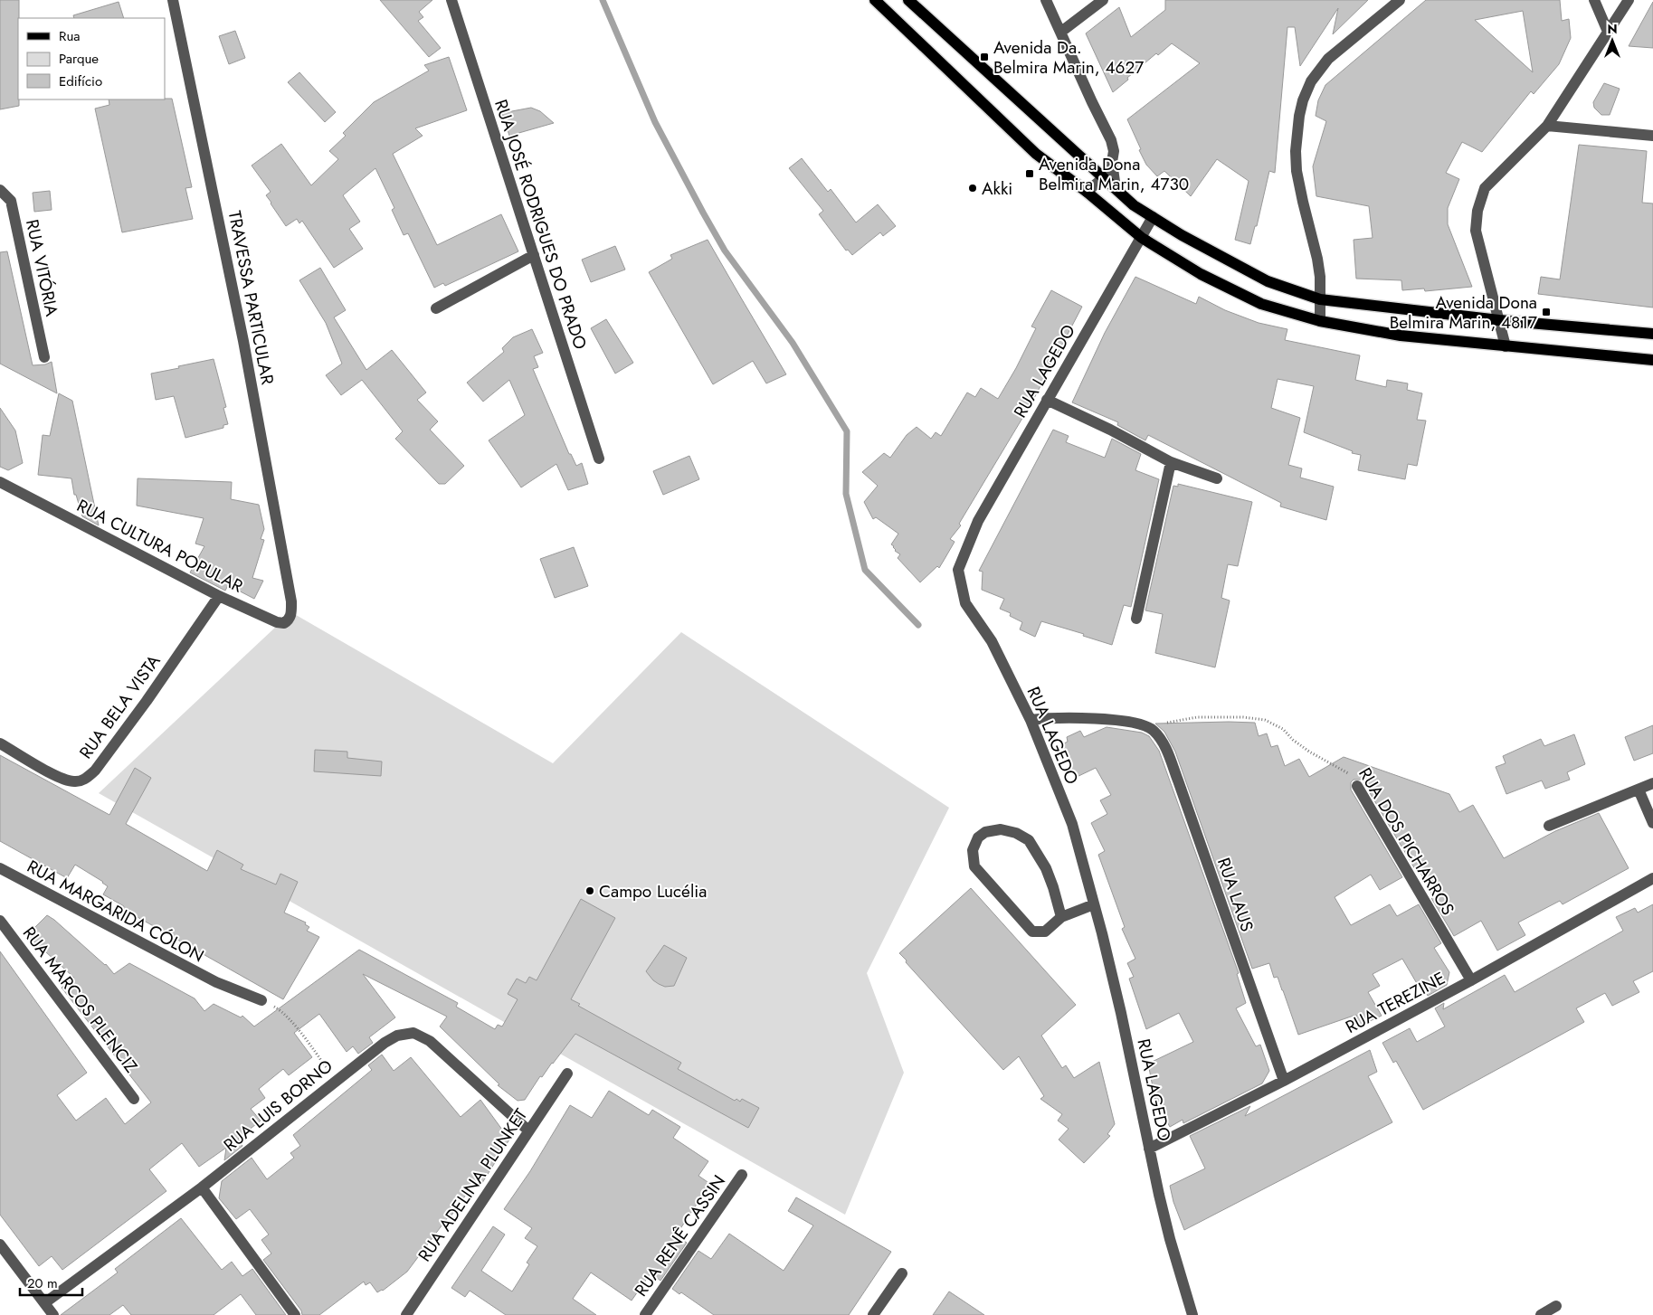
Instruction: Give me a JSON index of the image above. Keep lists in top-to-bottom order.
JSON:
{
  "streets": {
    "street": [
      "RUA JOSÉ RODRIGUES DO PRADO",
      "RUA VITÓRIA",
      "TRAVESSA PARTICULAR",
      "RUA LAGEDO",
      "RUA CULTURA POPULAR",
      "RUA BELA VISTA",
      "RUA DOS PICHARROS",
      "RUA LAUS",
      "RUA MARGARIDA CÓLON",
      "RUA MARCOS PLENCIZ",
      "RUA TEREZINE",
      "RUA LUIS BORNO",
      "RUA ADELINA PLUNKET",
      "RUA RENÊ CASSIN"
    ]
  },
  "crossings": [
    ["TRAVESSA PARTICULAR", "RUA CULTURA POPULAR"],
    ["RUA LAGEDO", "RUA TEREZINE"],
    ["RUA CULTURA POPULAR", "RUA BELA VISTA"],
    ["RUA DOS PICHARROS", "RUA LAUS"],
    ["RUA DOS PICHARROS", "RUA TEREZINE"],
    ["RUA LAUS", "RUA TEREZINE"],
    ["RUA LUIS BORNO", "RUA ADELINA PLUNKET"]
  ],
  "places": {
    "transit": ["Avenida Da. Belmira Marin, 4627", "Avenida Dona Belmira Marin, 4730", "Avenida Dona Belmira Marin, 4817"],
    "other": ["Akki", "Campo Lucélia"]
  },
  "legend": ["Rua", "Parque", "Edifício"],
  "scale_bar": "20 m",
  "north": "top"
}
